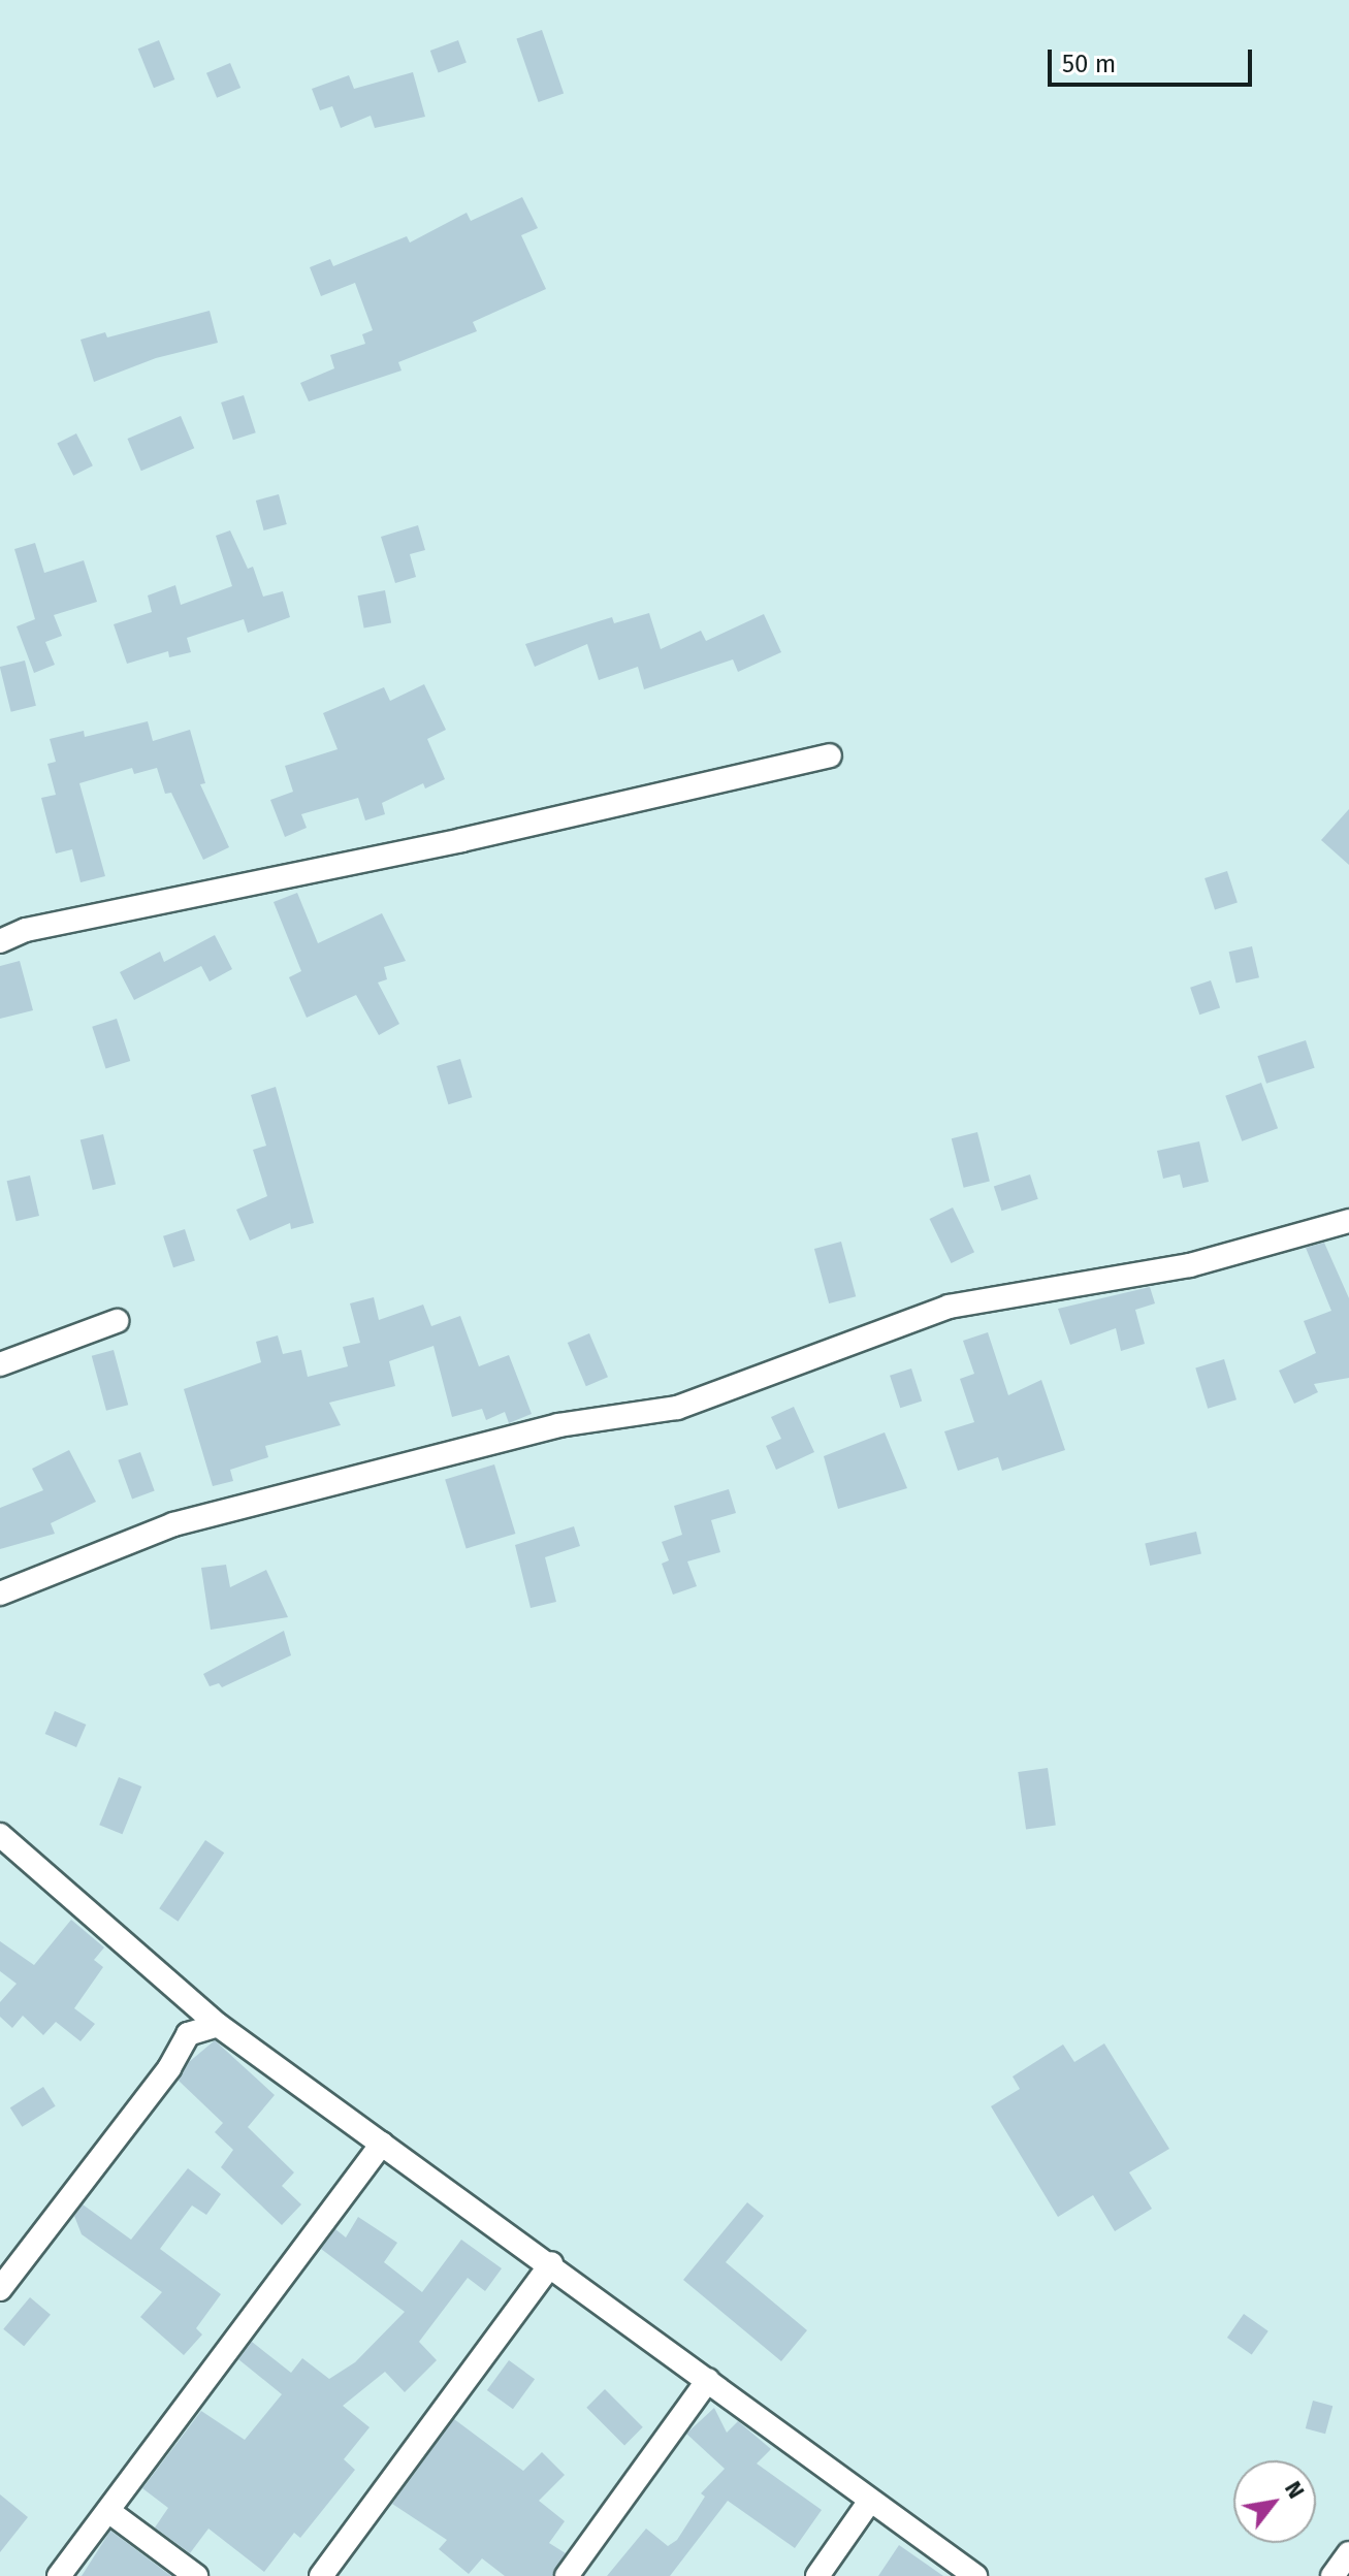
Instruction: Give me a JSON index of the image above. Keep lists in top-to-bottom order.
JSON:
{
  "scale_bar": "50 m",
  "north": "top right"
}
